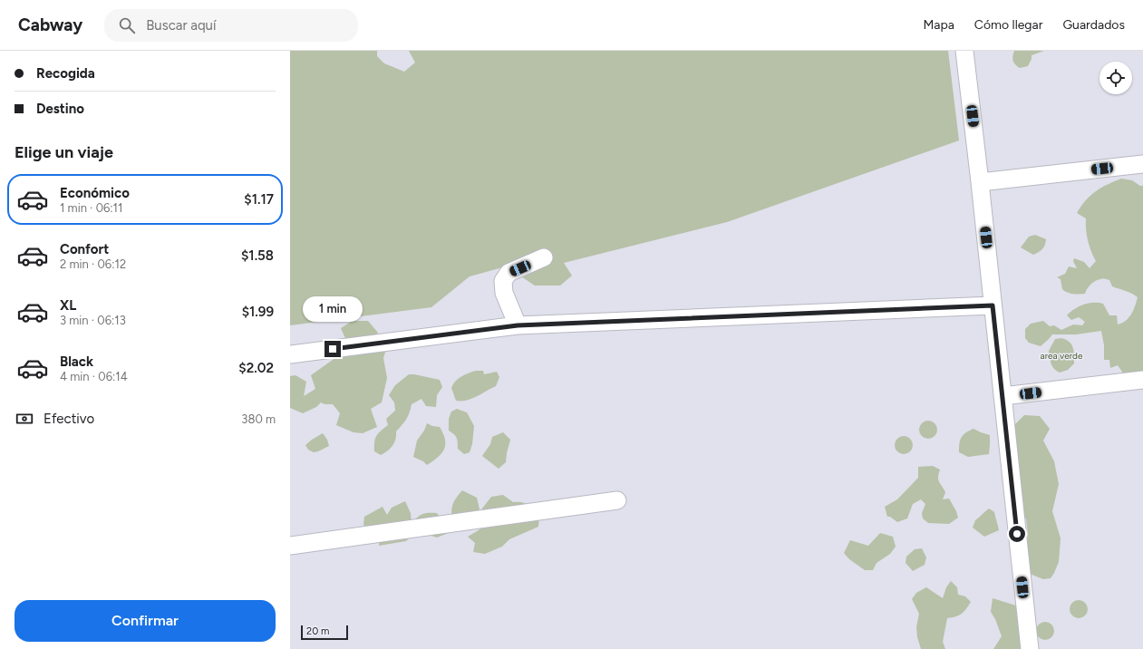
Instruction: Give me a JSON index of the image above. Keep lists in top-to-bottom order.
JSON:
{
  "parks": ["area verde"],
  "scale_bar": "20 m",
  "page": {
    "header": "Cabway",
    "search": "Buscar aquí",
    "nav": ["Mapa", "Cómo llegar", "Guardados"],
    "banner": ["Recogida", "Destino"],
    "heading": "Elige un viaje",
    "list": [
      {
        "name": "Económico",
        "note": "1 min · 06:11",
        "value": "$1.17"
      },
      {
        "name": "Confort",
        "note": "2 min · 06:12",
        "value": "$1.58"
      },
      {
        "name": "XL",
        "note": "3 min · 06:13",
        "value": "$1.99"
      },
      {
        "name": "Black",
        "note": "4 min · 06:14",
        "value": "$2.02"
      }
    ],
    "bubble": "1 min",
    "pay": ["Efectivo", "380 m"],
    "buttons": "Confirmar",
    "scale": "20 m"
  }
}
